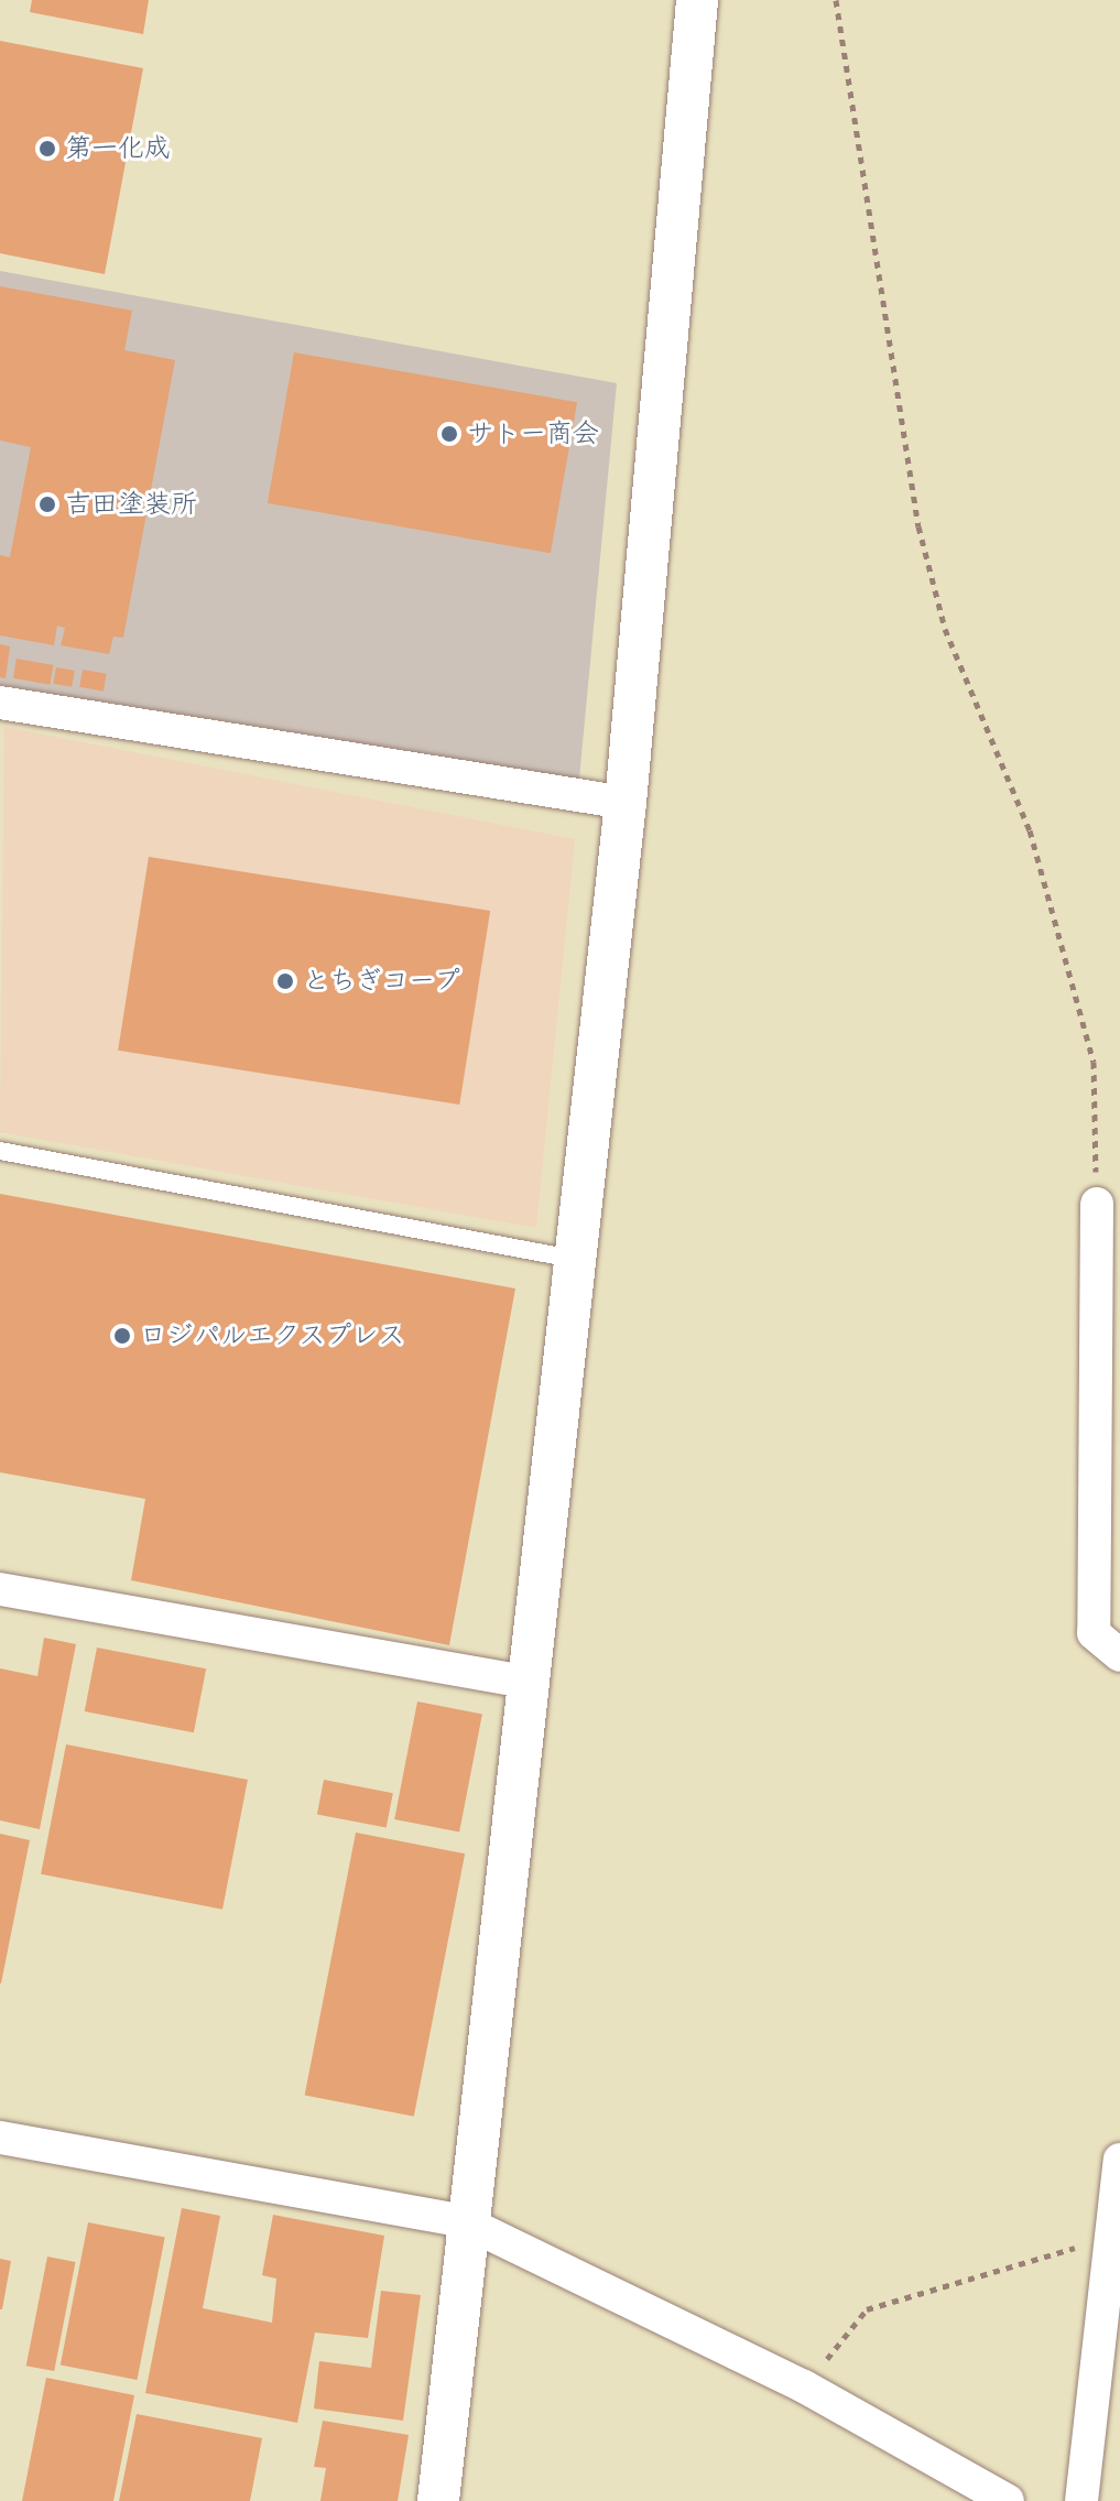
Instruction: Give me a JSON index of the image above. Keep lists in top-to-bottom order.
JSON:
{
  "places": [
    "第一化成",
    "サトー商会",
    "吉田塗装所",
    "とちぎコープ",
    "ロジパルエクスプレス"
  ]
}
